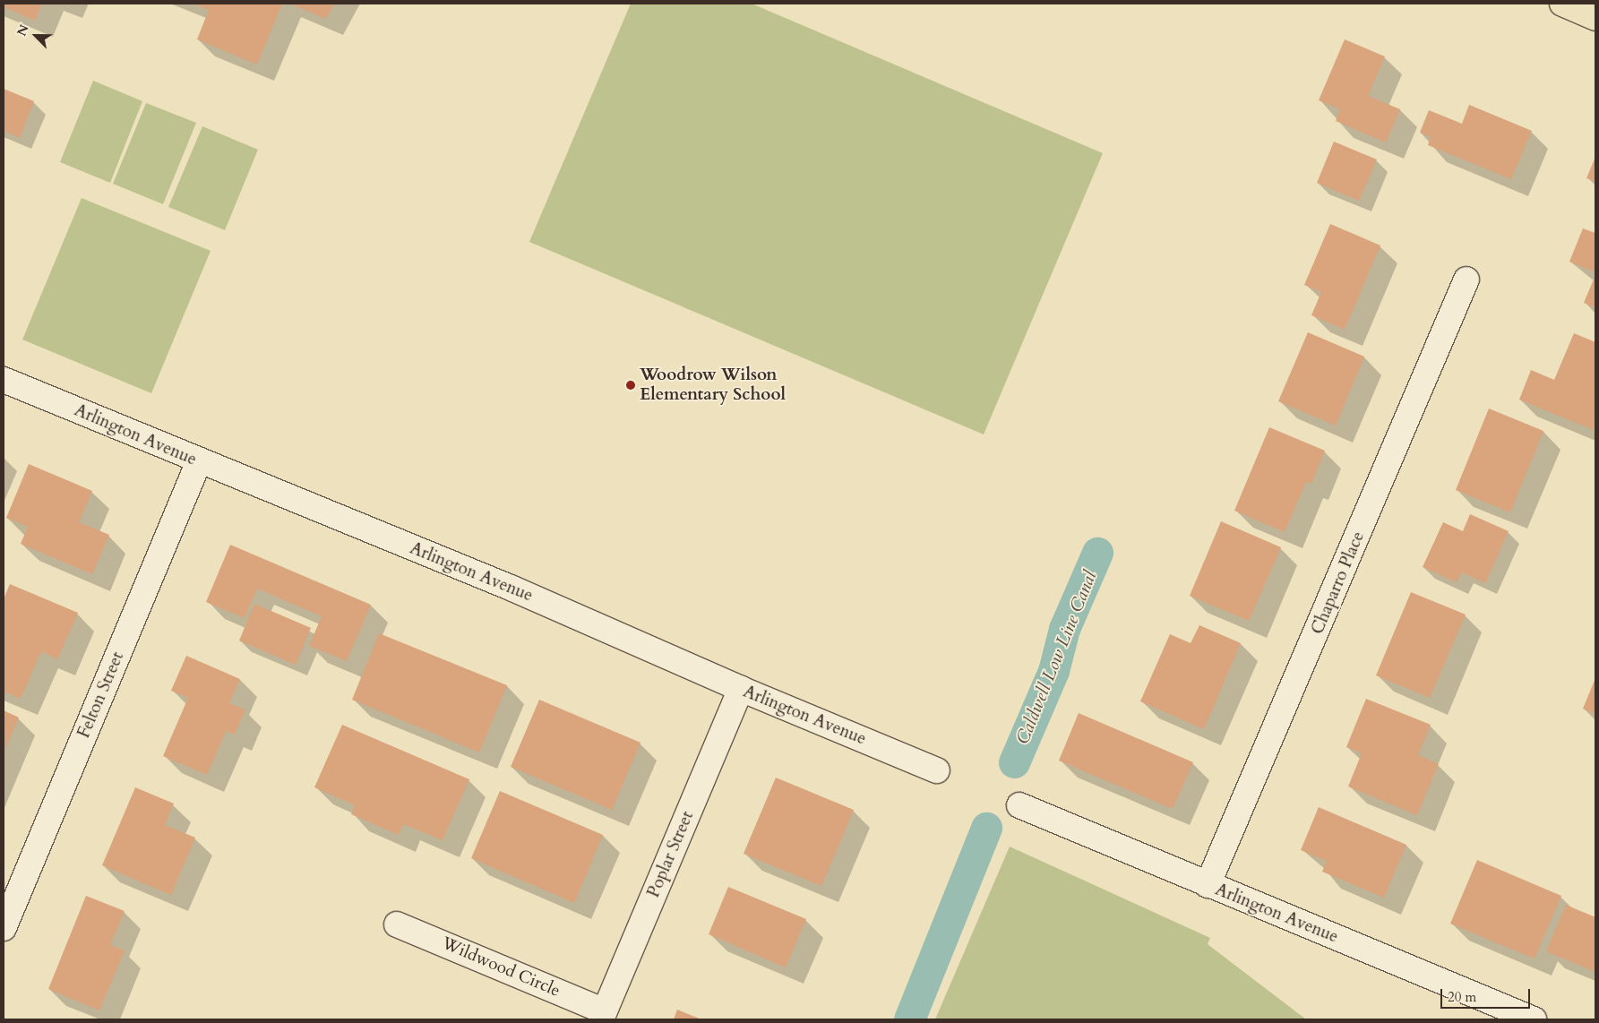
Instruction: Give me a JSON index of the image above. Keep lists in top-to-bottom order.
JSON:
{
  "streets": {
    "street": [
      "Arlington Avenue",
      "Chaparro Place",
      "Felton Street",
      "Poplar Street",
      "Wildwood Circle"
    ]
  },
  "crossings": [
    ["Arlington Avenue", "Chaparro Place"],
    ["Arlington Avenue", "Felton Street"],
    ["Arlington Avenue", "Poplar Street"],
    ["Poplar Street", "Wildwood Circle"]
  ],
  "water": ["Caldwell Low Line Canal"],
  "places": ["Woodrow Wilson Elementary School"],
  "scale_bar": "20 m",
  "north": "top left"
}
